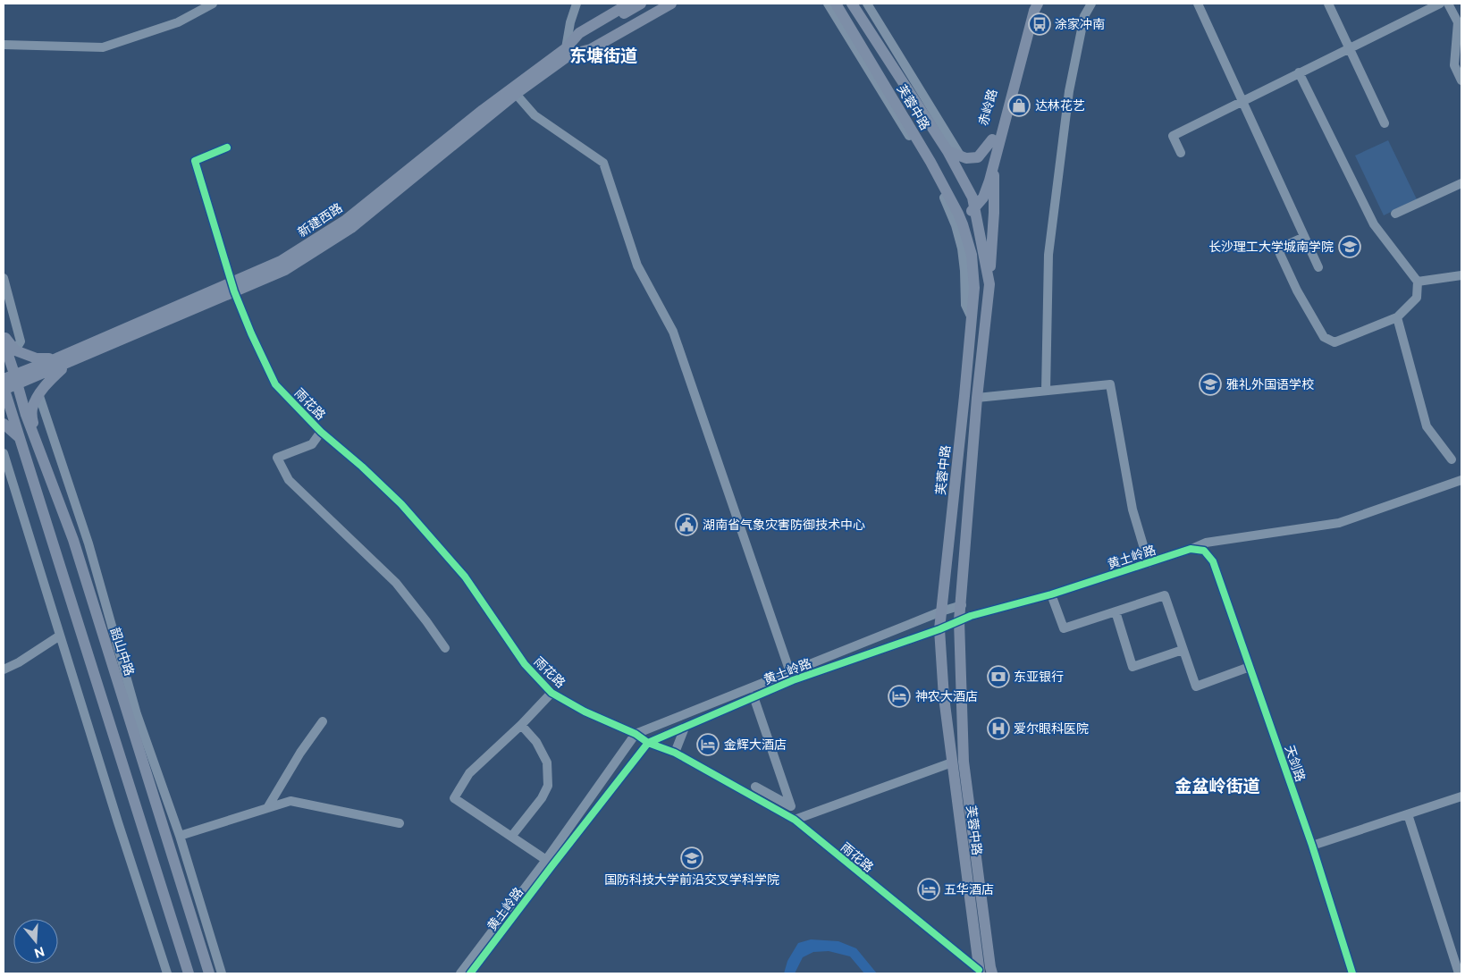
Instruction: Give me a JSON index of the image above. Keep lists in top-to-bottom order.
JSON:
{
  "streets": {
    "main road": [
      "芙蓉中路",
      "赤岭路",
      "新建西路",
      "韶山中路"
    ],
    "street": ["雨花路", "黄土岭路", "天剑路"]
  },
  "crossings": [
    ["芙蓉中路", "赤岭路"],
    ["芙蓉中路", "雨花路"],
    ["芙蓉中路", "黄土岭路"],
    ["新建西路", "雨花路"],
    ["新建西路", "韶山中路"],
    ["雨花路", "黄土岭路"],
    ["黄土岭路", "天剑路"]
  ],
  "districts": ["东塘街道", "金盆岭街道"],
  "places": {
    "bus stop": ["涂家冲南"],
    "shop": ["达林花艺"],
    "school or university": ["长沙理工大学城南学院", "雅礼外国语学校", "国防科技大学前沿交叉学科学院"],
    "public building": ["湖南省气象灾害防御技术中心"],
    "bank": ["东亚银行"],
    "hotel": ["神农大酒店", "金辉大酒店", "五华酒店"],
    "hospital": ["爱尔眼科医院"]
  },
  "north": "bottom"
}
